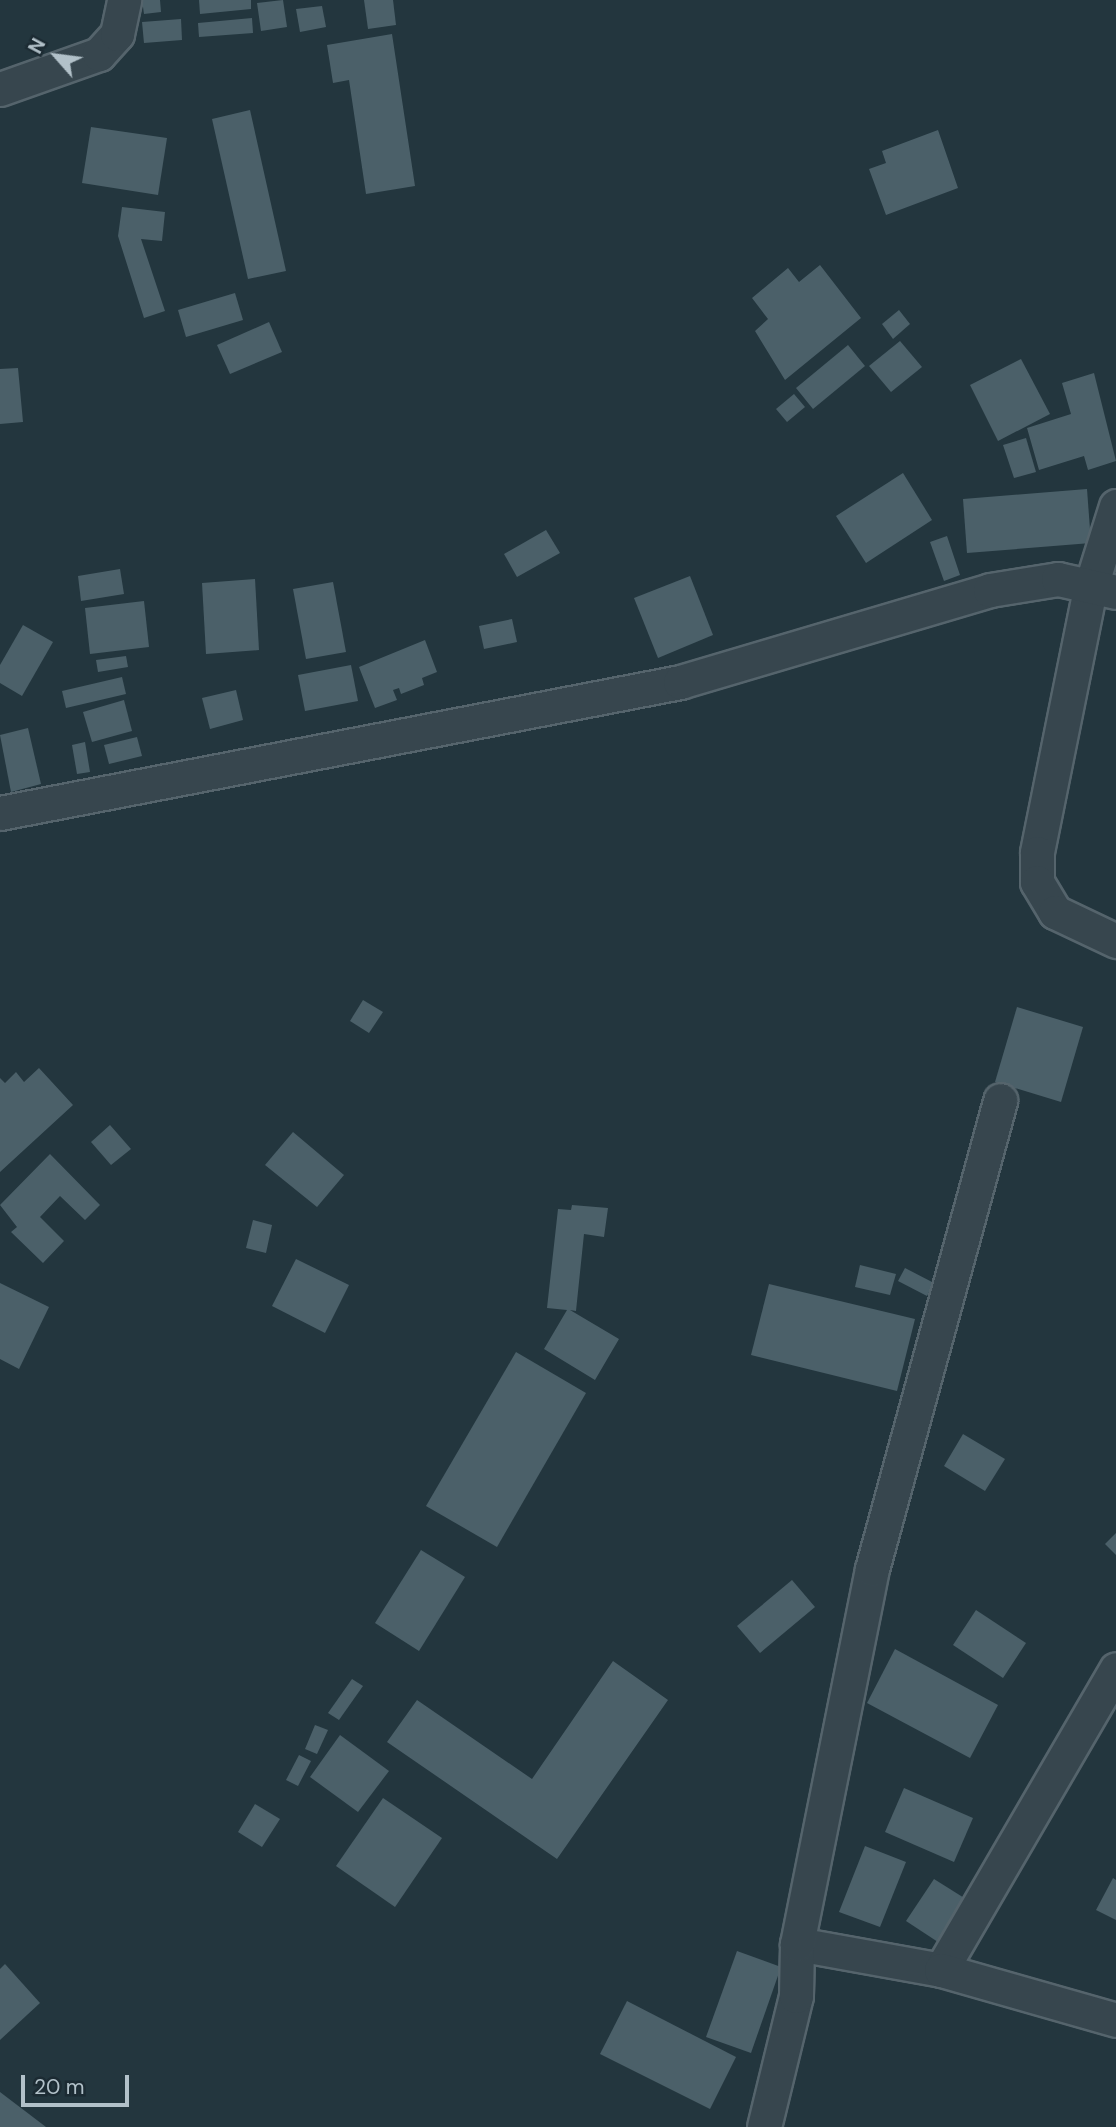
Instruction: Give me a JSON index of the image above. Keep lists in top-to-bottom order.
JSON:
{
  "scale_bar": "20 m",
  "north": "top left"
}
